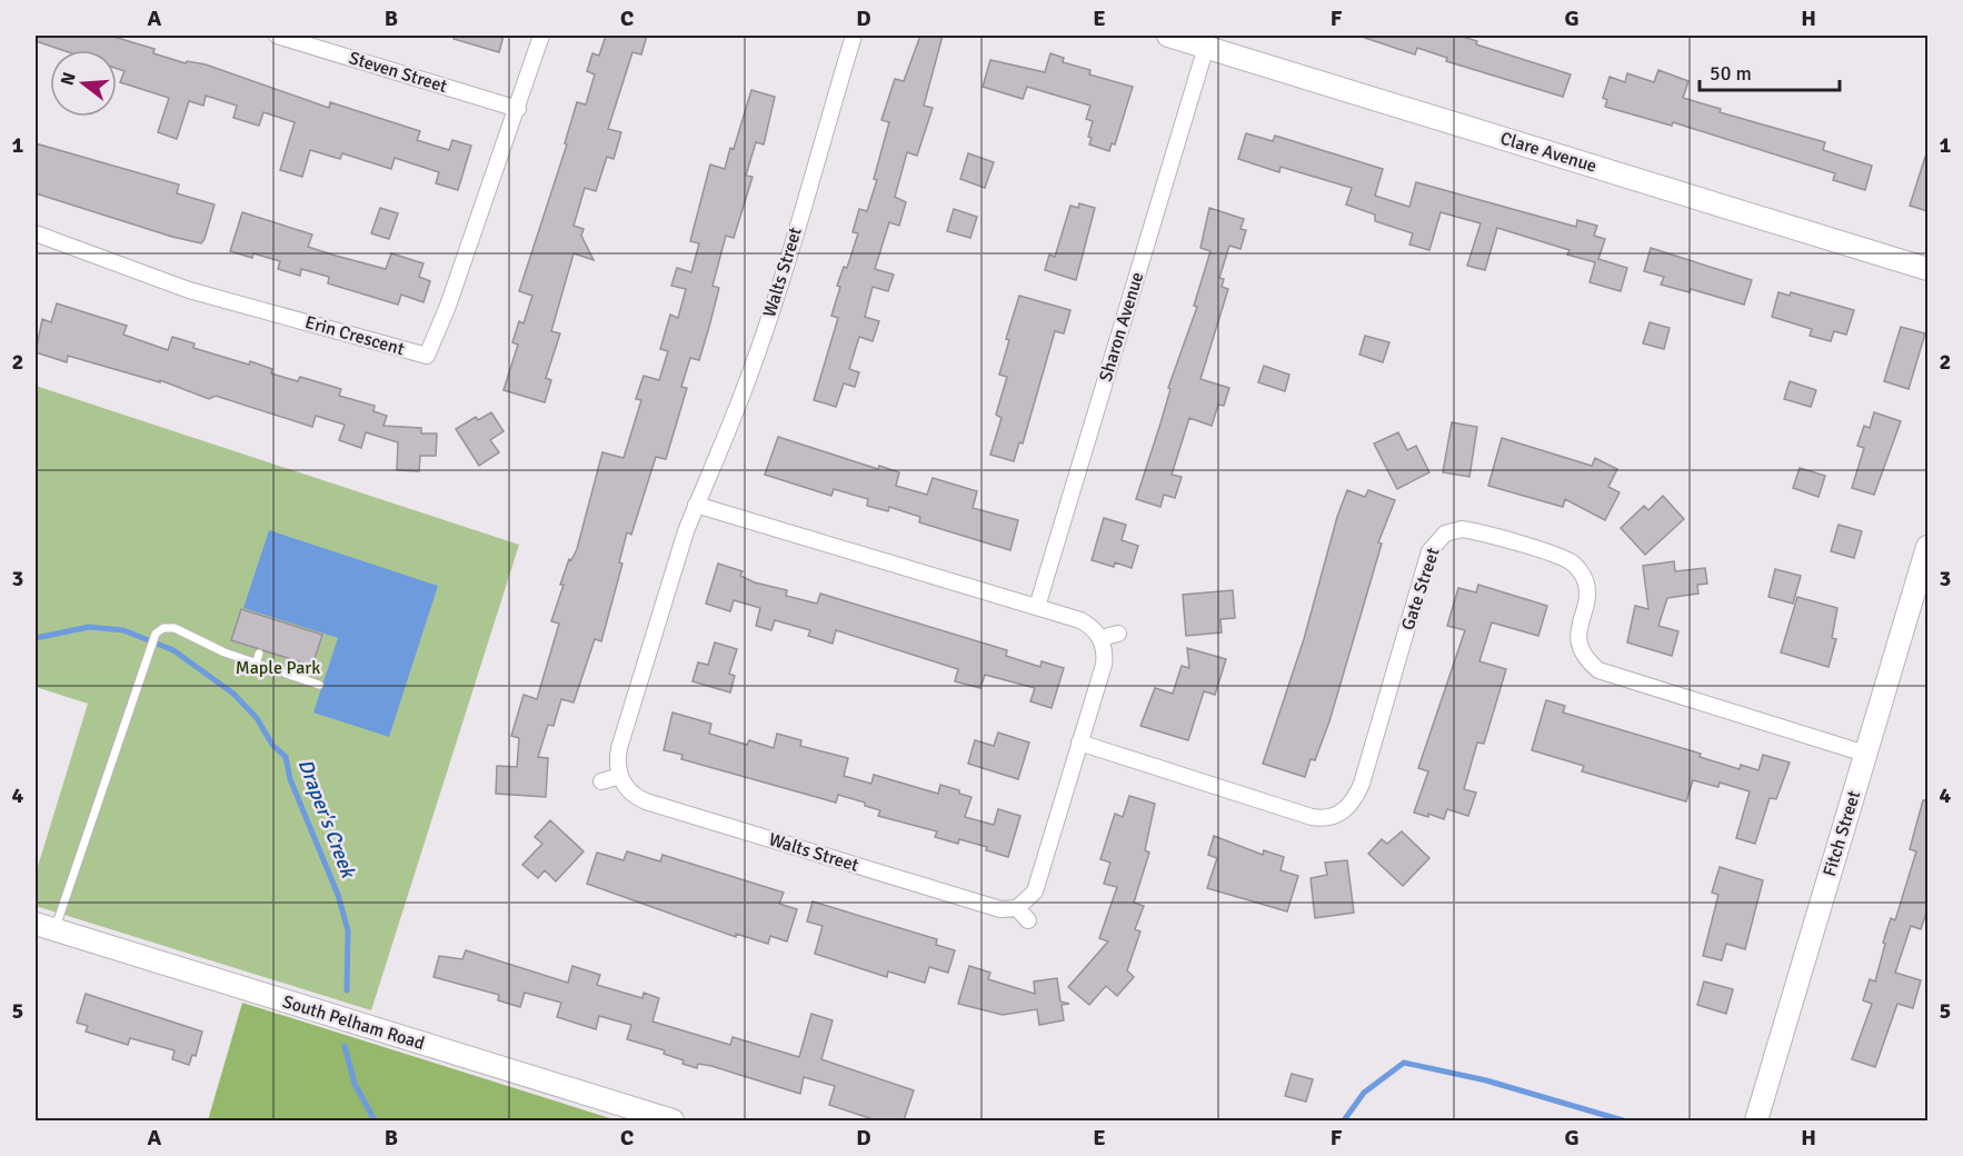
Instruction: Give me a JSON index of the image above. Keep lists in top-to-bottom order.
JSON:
{
  "streets": {
    "street": [
      "Steven Street",
      "Clare Avenue",
      "Walts Street",
      "Sharon Avenue",
      "Erin Crescent",
      "Gate Street",
      "Fitch Street",
      "South Pelham Road"
    ]
  },
  "crossings": [
    ["Steven Street", "Erin Crescent"],
    ["Clare Avenue", "Sharon Avenue"]
  ],
  "water": ["Draper's Creek"],
  "parks": ["Maple Park"],
  "scale_bar": "50 m",
  "north": "left",
  "grid": {
    "columns": [
      "A",
      "B",
      "C",
      "D",
      "E",
      "F",
      "G",
      "H"
    ],
    "rows": [
      "1",
      "2",
      "3",
      "4",
      "5"
    ]
  }
}
